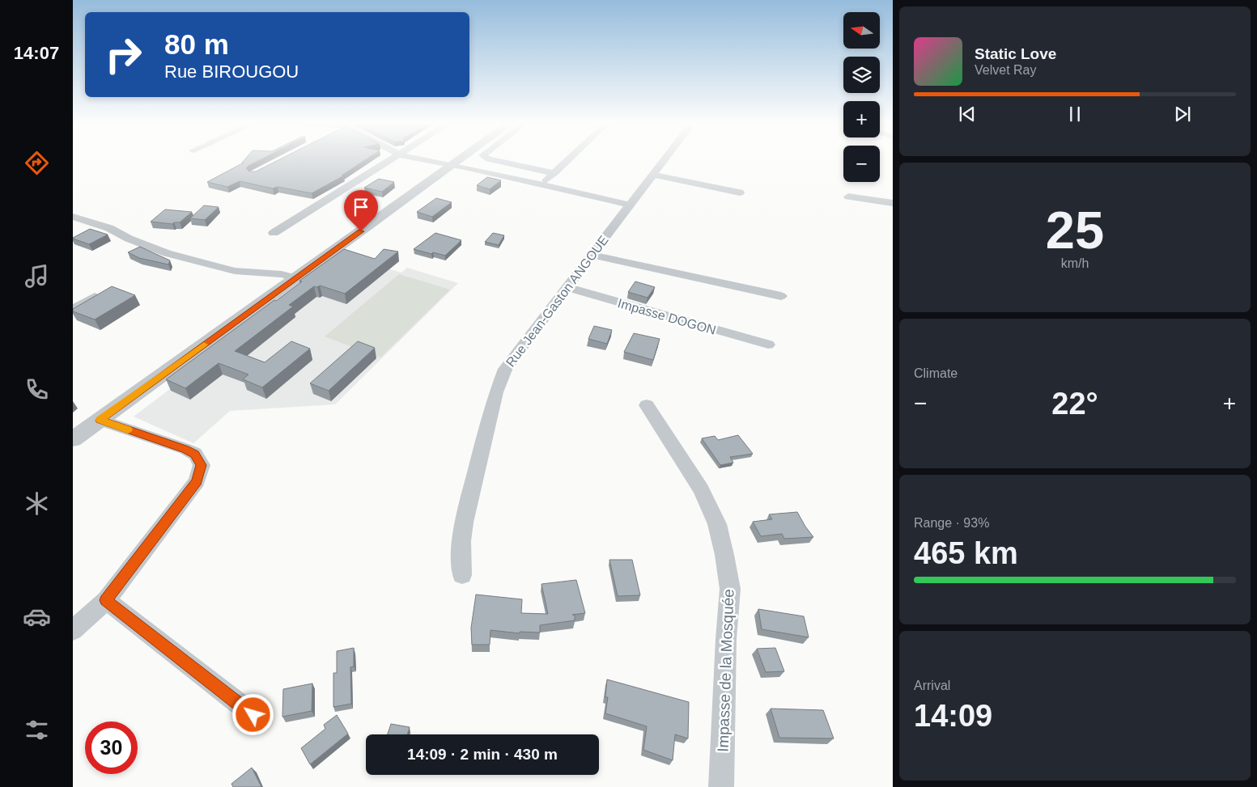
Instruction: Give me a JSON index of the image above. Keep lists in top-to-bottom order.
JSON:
{
  "streets": {
    "street": ["Rue Jean-Gaston ANGOUE", "Impasse DOGON", "Impasse de la Mosquée"]
  },
  "crossings": [
    ["Rue Jean-Gaston ANGOUE", "Impasse DOGON"]
  ],
  "north": "left",
  "page": {
    "tabs": "14:07",
    "map_buttons": ["+", "−"],
    "turn": ["80 m", "Rue BIROUGOU"],
    "song": ["Static Love", "Velvet Ray"],
    "tile": [
      ["25", "km/h"],
      "Climate",
      ["Range · 93%", "465 km"],
      ["Arrival", "14:09"]
    ],
    "heat": ["−", "22°", "+"],
    "limit": "30",
    "trip": "14:09 · 2 min · 430 m"
  }
}
